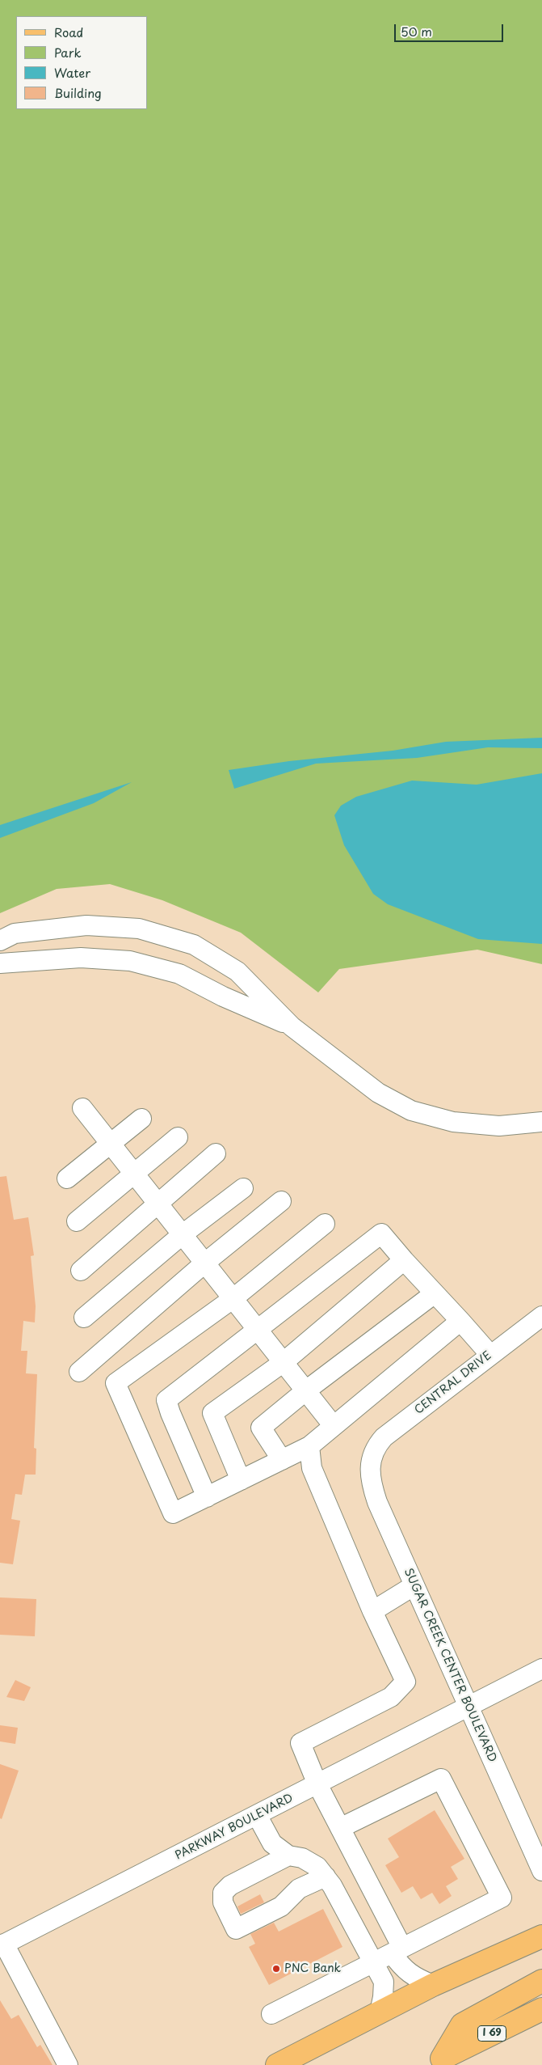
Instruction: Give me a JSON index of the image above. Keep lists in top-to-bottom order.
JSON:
{
  "streets": {
    "main road": ["I 69"],
    "street": ["CENTRAL DRIVE", "SUGAR CREEK CENTER BOULEVARD", "PARKWAY BOULEVARD"]
  },
  "crossings": [
    ["CENTRAL DRIVE", "SUGAR CREEK CENTER BOULEVARD"],
    ["SUGAR CREEK CENTER BOULEVARD", "PARKWAY BOULEVARD"]
  ],
  "places": ["PNC Bank"],
  "legend": [
    "Road",
    "Park",
    "Water",
    "Building"
  ],
  "scale_bar": "50 m"
}
